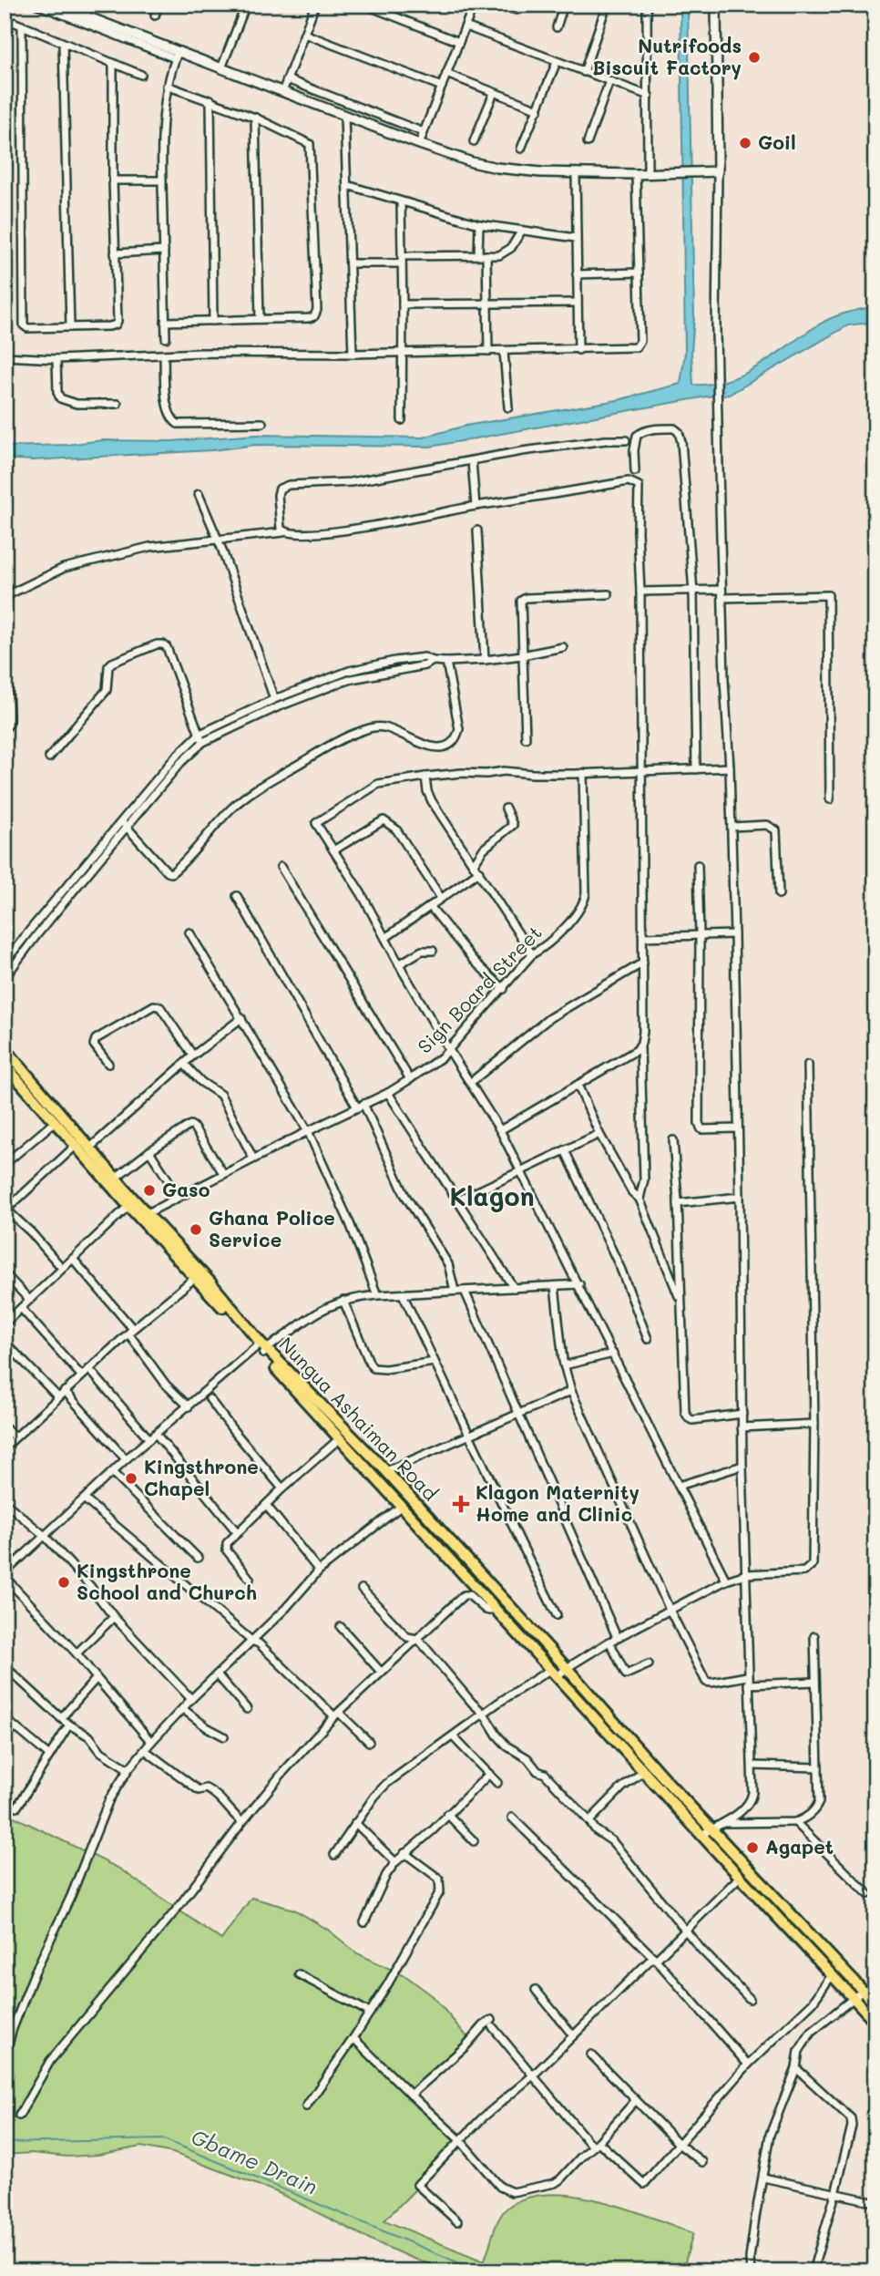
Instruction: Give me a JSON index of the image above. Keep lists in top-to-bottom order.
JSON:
{
  "streets": {
    "main road": ["Nungua Ashaiman Road"],
    "street": ["Sign Board Street"]
  },
  "crossings": [
    ["Sign Board Street", "Nungua Ashaiman Road"]
  ],
  "districts": ["Klagon"],
  "water": ["Gbame Drain"],
  "places": {
    "other": [
      "Nutrifoods Biscuit Factory",
      "Goil",
      "Gaso",
      "Ghana Police Service",
      "Kingsthrone Chapel",
      "Kingsthrone School and Church",
      "Agapet"
    ],
    "health": ["Klagon Maternity Home and Clinic"]
  }
}
